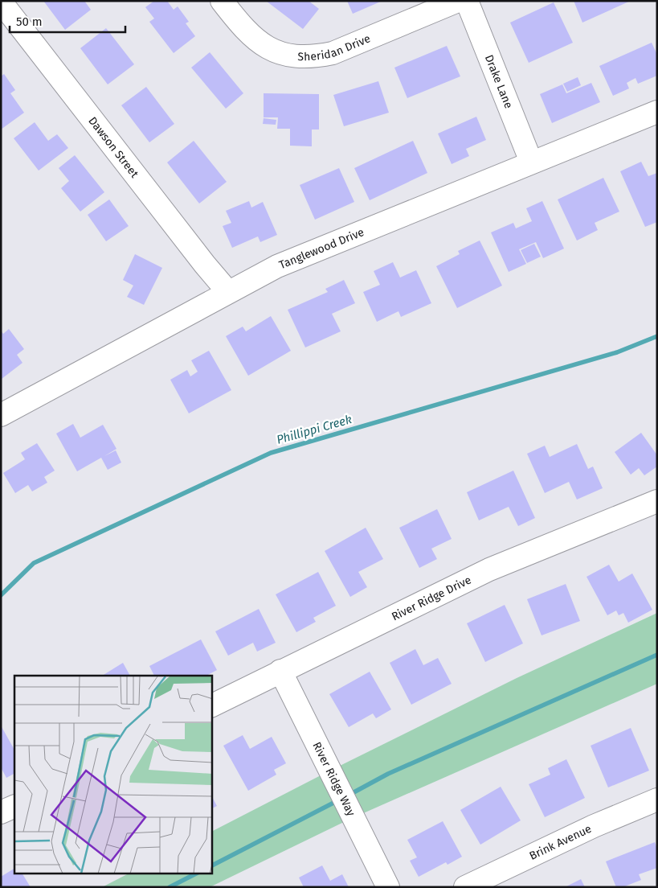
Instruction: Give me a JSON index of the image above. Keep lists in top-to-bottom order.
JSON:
{
  "streets": {
    "street": [
      "Sheridan Drive",
      "Drake Lane",
      "Dawson Street",
      "Tanglewood Drive",
      "River Ridge Drive",
      "River Ridge Way",
      "Brink Avenue"
    ]
  },
  "crossings": [
    ["Drake Lane", "Tanglewood Drive"],
    ["Dawson Street", "Tanglewood Drive"],
    ["River Ridge Drive", "River Ridge Way"]
  ],
  "water": ["Phillippi Creek"],
  "scale_bar": "50 m"
}
